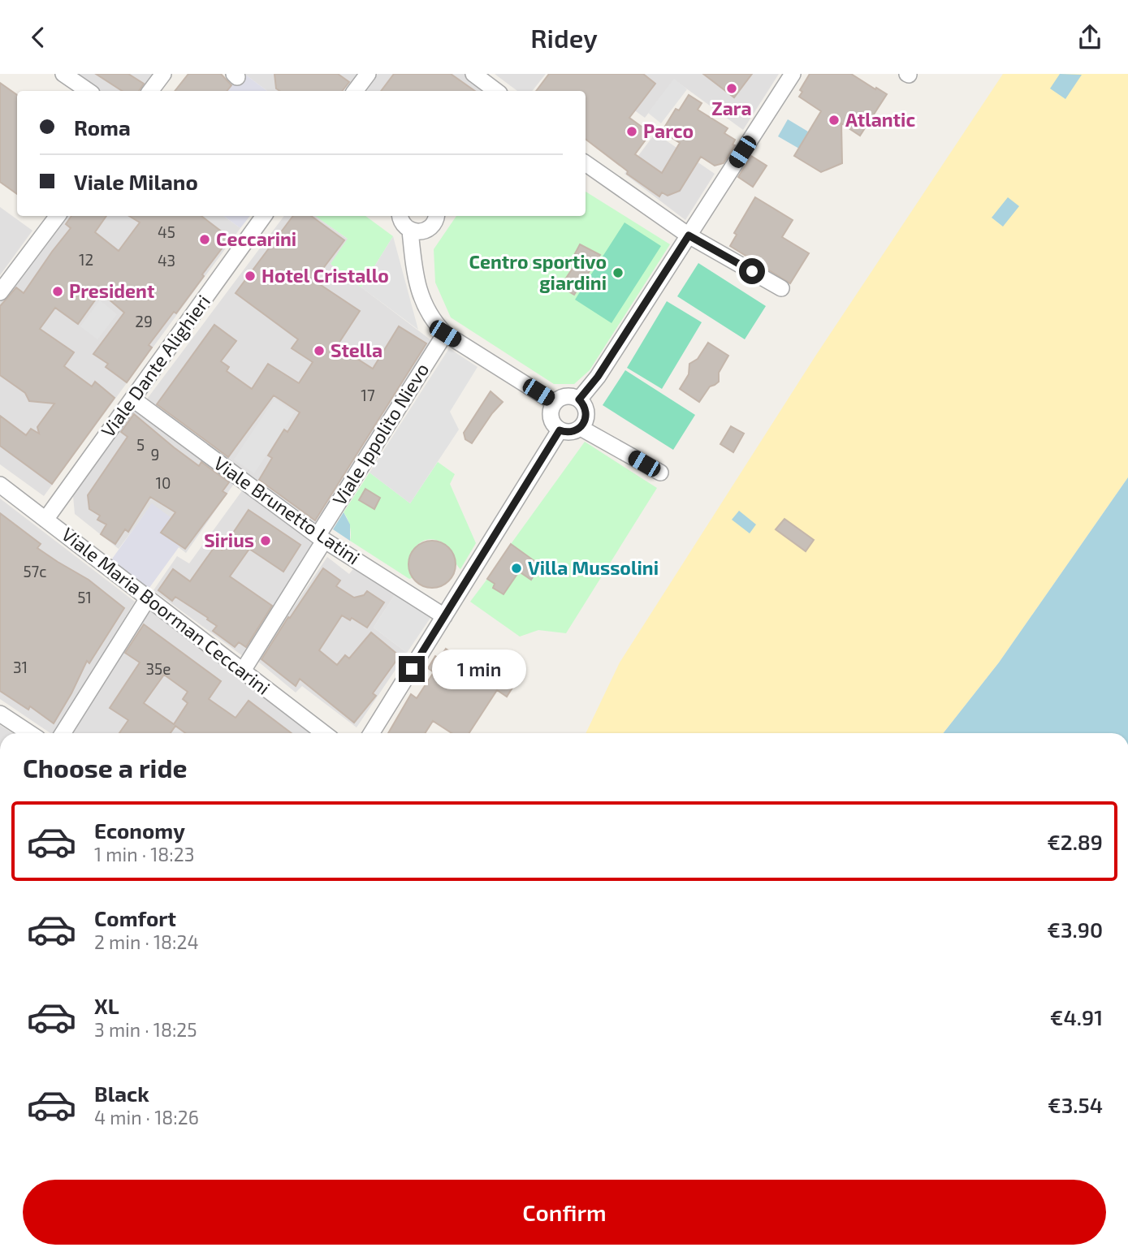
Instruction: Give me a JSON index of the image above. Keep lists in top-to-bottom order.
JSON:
{
  "streets": {
    "street": [
      "Viale Dante Alighieri",
      "Viale Ippolito Nievo",
      "Viale Brunetto Latini",
      "Viale Maria Boorman Ceccarini"
    ]
  },
  "crossings": [
    ["Viale Dante Alighieri", "Viale Brunetto Latini"],
    ["Viale Dante Alighieri", "Viale Maria Boorman Ceccarini"],
    ["Viale Ippolito Nievo", "Viale Brunetto Latini"],
    ["Viale Ippolito Nievo", "Viale Maria Boorman Ceccarini"]
  ],
  "places": [
    "Zara",
    "Atlantic",
    "Parco",
    "Ceccarini",
    "Centro sportivo giardini",
    "Hotel Cristallo",
    "President",
    "Stella",
    "Sirius",
    "Villa Mussolini"
  ],
  "house_numbers": [
    "45",
    "12",
    "43",
    "29",
    "17",
    "5",
    "9",
    "10",
    "57c",
    "51",
    "31",
    "35e"
  ],
  "page": {
    "header": "Ridey",
    "banner": ["Roma", "Viale Milano"],
    "bubble": "1 min",
    "heading": "Choose a ride",
    "list": [
      {
        "name": "Economy",
        "note": "1 min · 18:23",
        "value": "€2.89"
      },
      {
        "name": "Comfort",
        "note": "2 min · 18:24",
        "value": "€3.90"
      },
      {
        "name": "XL",
        "note": "3 min · 18:25",
        "value": "€4.91"
      },
      {
        "name": "Black",
        "note": "4 min · 18:26",
        "value": "€3.54"
      }
    ],
    "buttons": "Confirm"
  }
}
